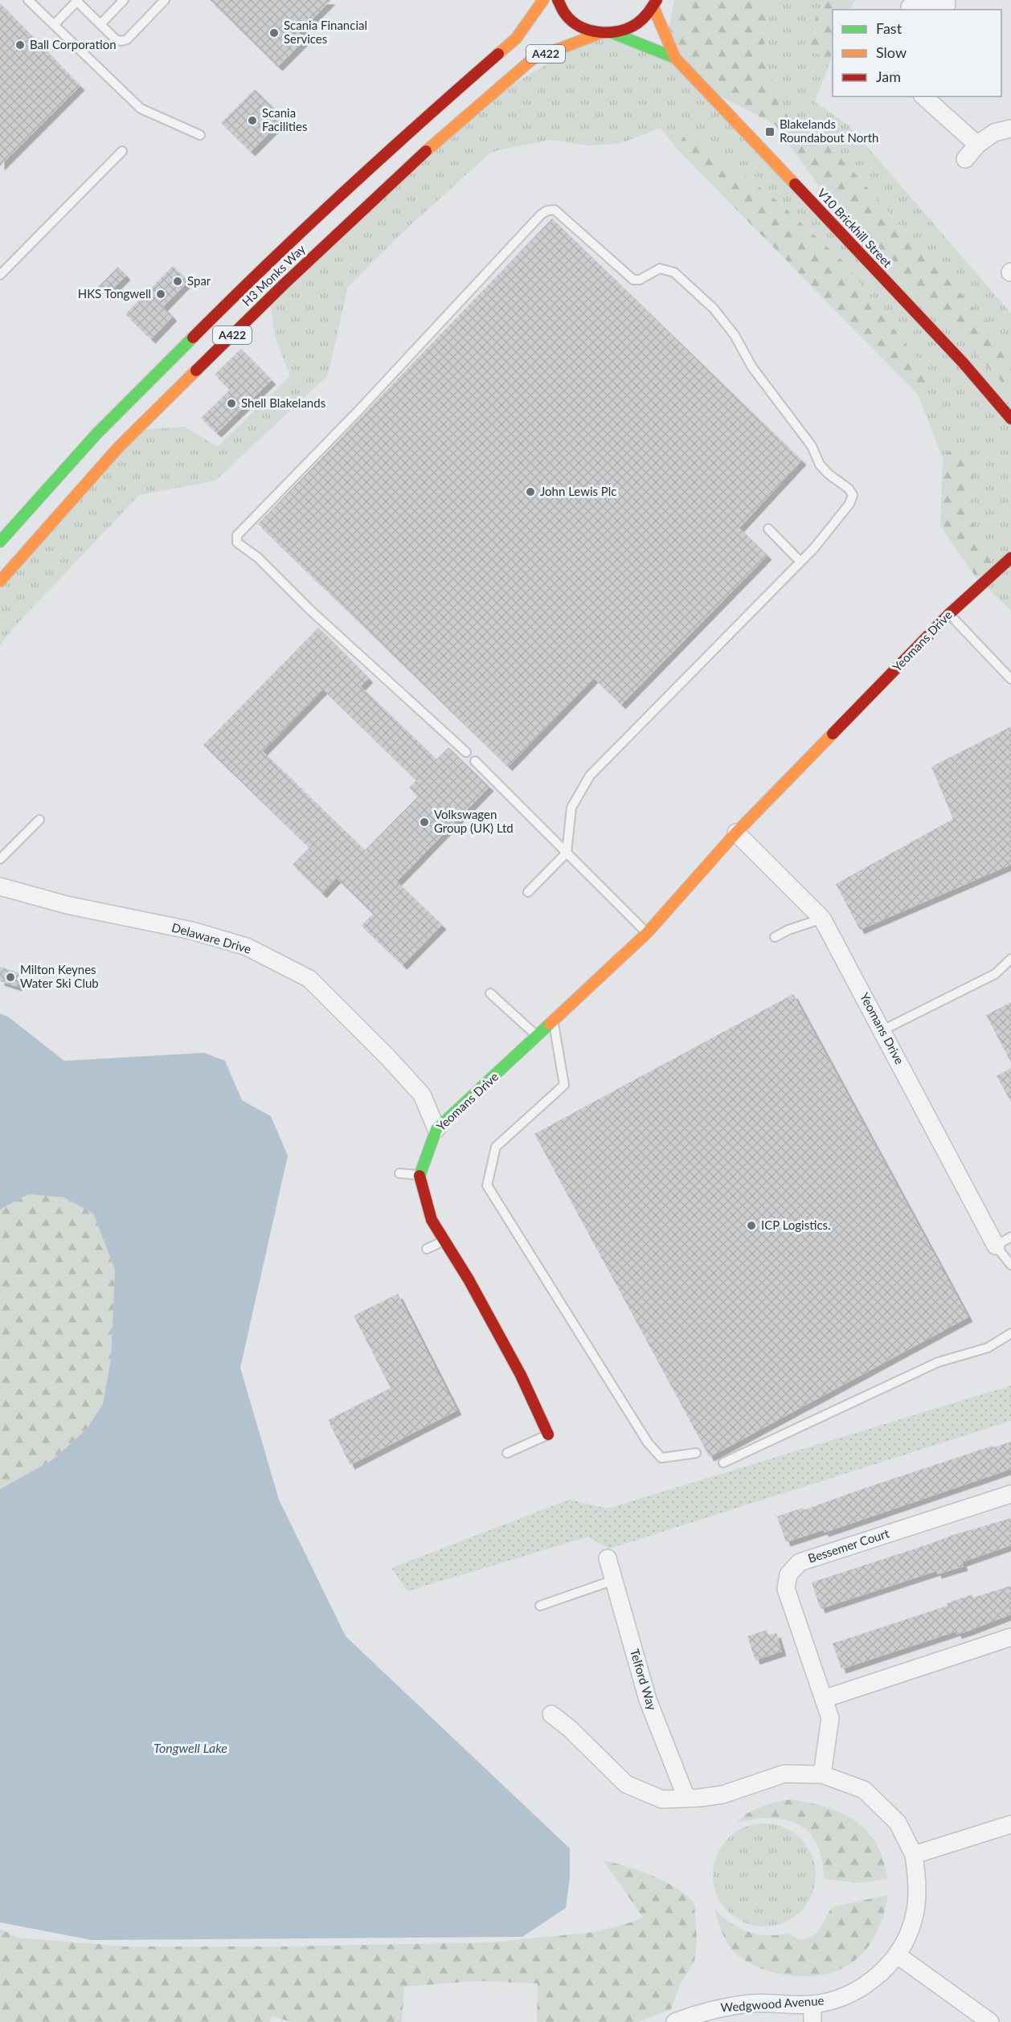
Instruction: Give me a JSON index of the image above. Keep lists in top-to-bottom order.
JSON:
{
  "streets": {
    "street": [
      "A422",
      "V10 Brickhill Street",
      "H3 Monks Way",
      "Yeomans Drive",
      "Delaware Drive",
      "Bessemer Court",
      "Telford Way",
      "Wedgwood Avenue"
    ]
  },
  "crossings": [
    ["A422", "V10 Brickhill Street"],
    ["A422", "H3 Monks Way"],
    ["Yeomans Drive", "Delaware Drive"],
    ["Bessemer Court", "Wedgwood Avenue"],
    ["Telford Way", "Wedgwood Avenue"]
  ],
  "water": ["Tongwell Lake"],
  "places": {
    "other": [
      "Scania Financial Services",
      "Ball Corporation",
      "Scania Facilities",
      "Spar",
      "HKS Tongwell",
      "Shell Blakelands",
      "John Lewis Plc",
      "Volkswagen Group (UK) Ltd",
      "Milton Keynes Water Ski Club",
      "ICP Logistics."
    ],
    "transit": ["Blakelands Roundabout North"]
  },
  "legend": ["Fast", "Slow", "Jam"]
}
